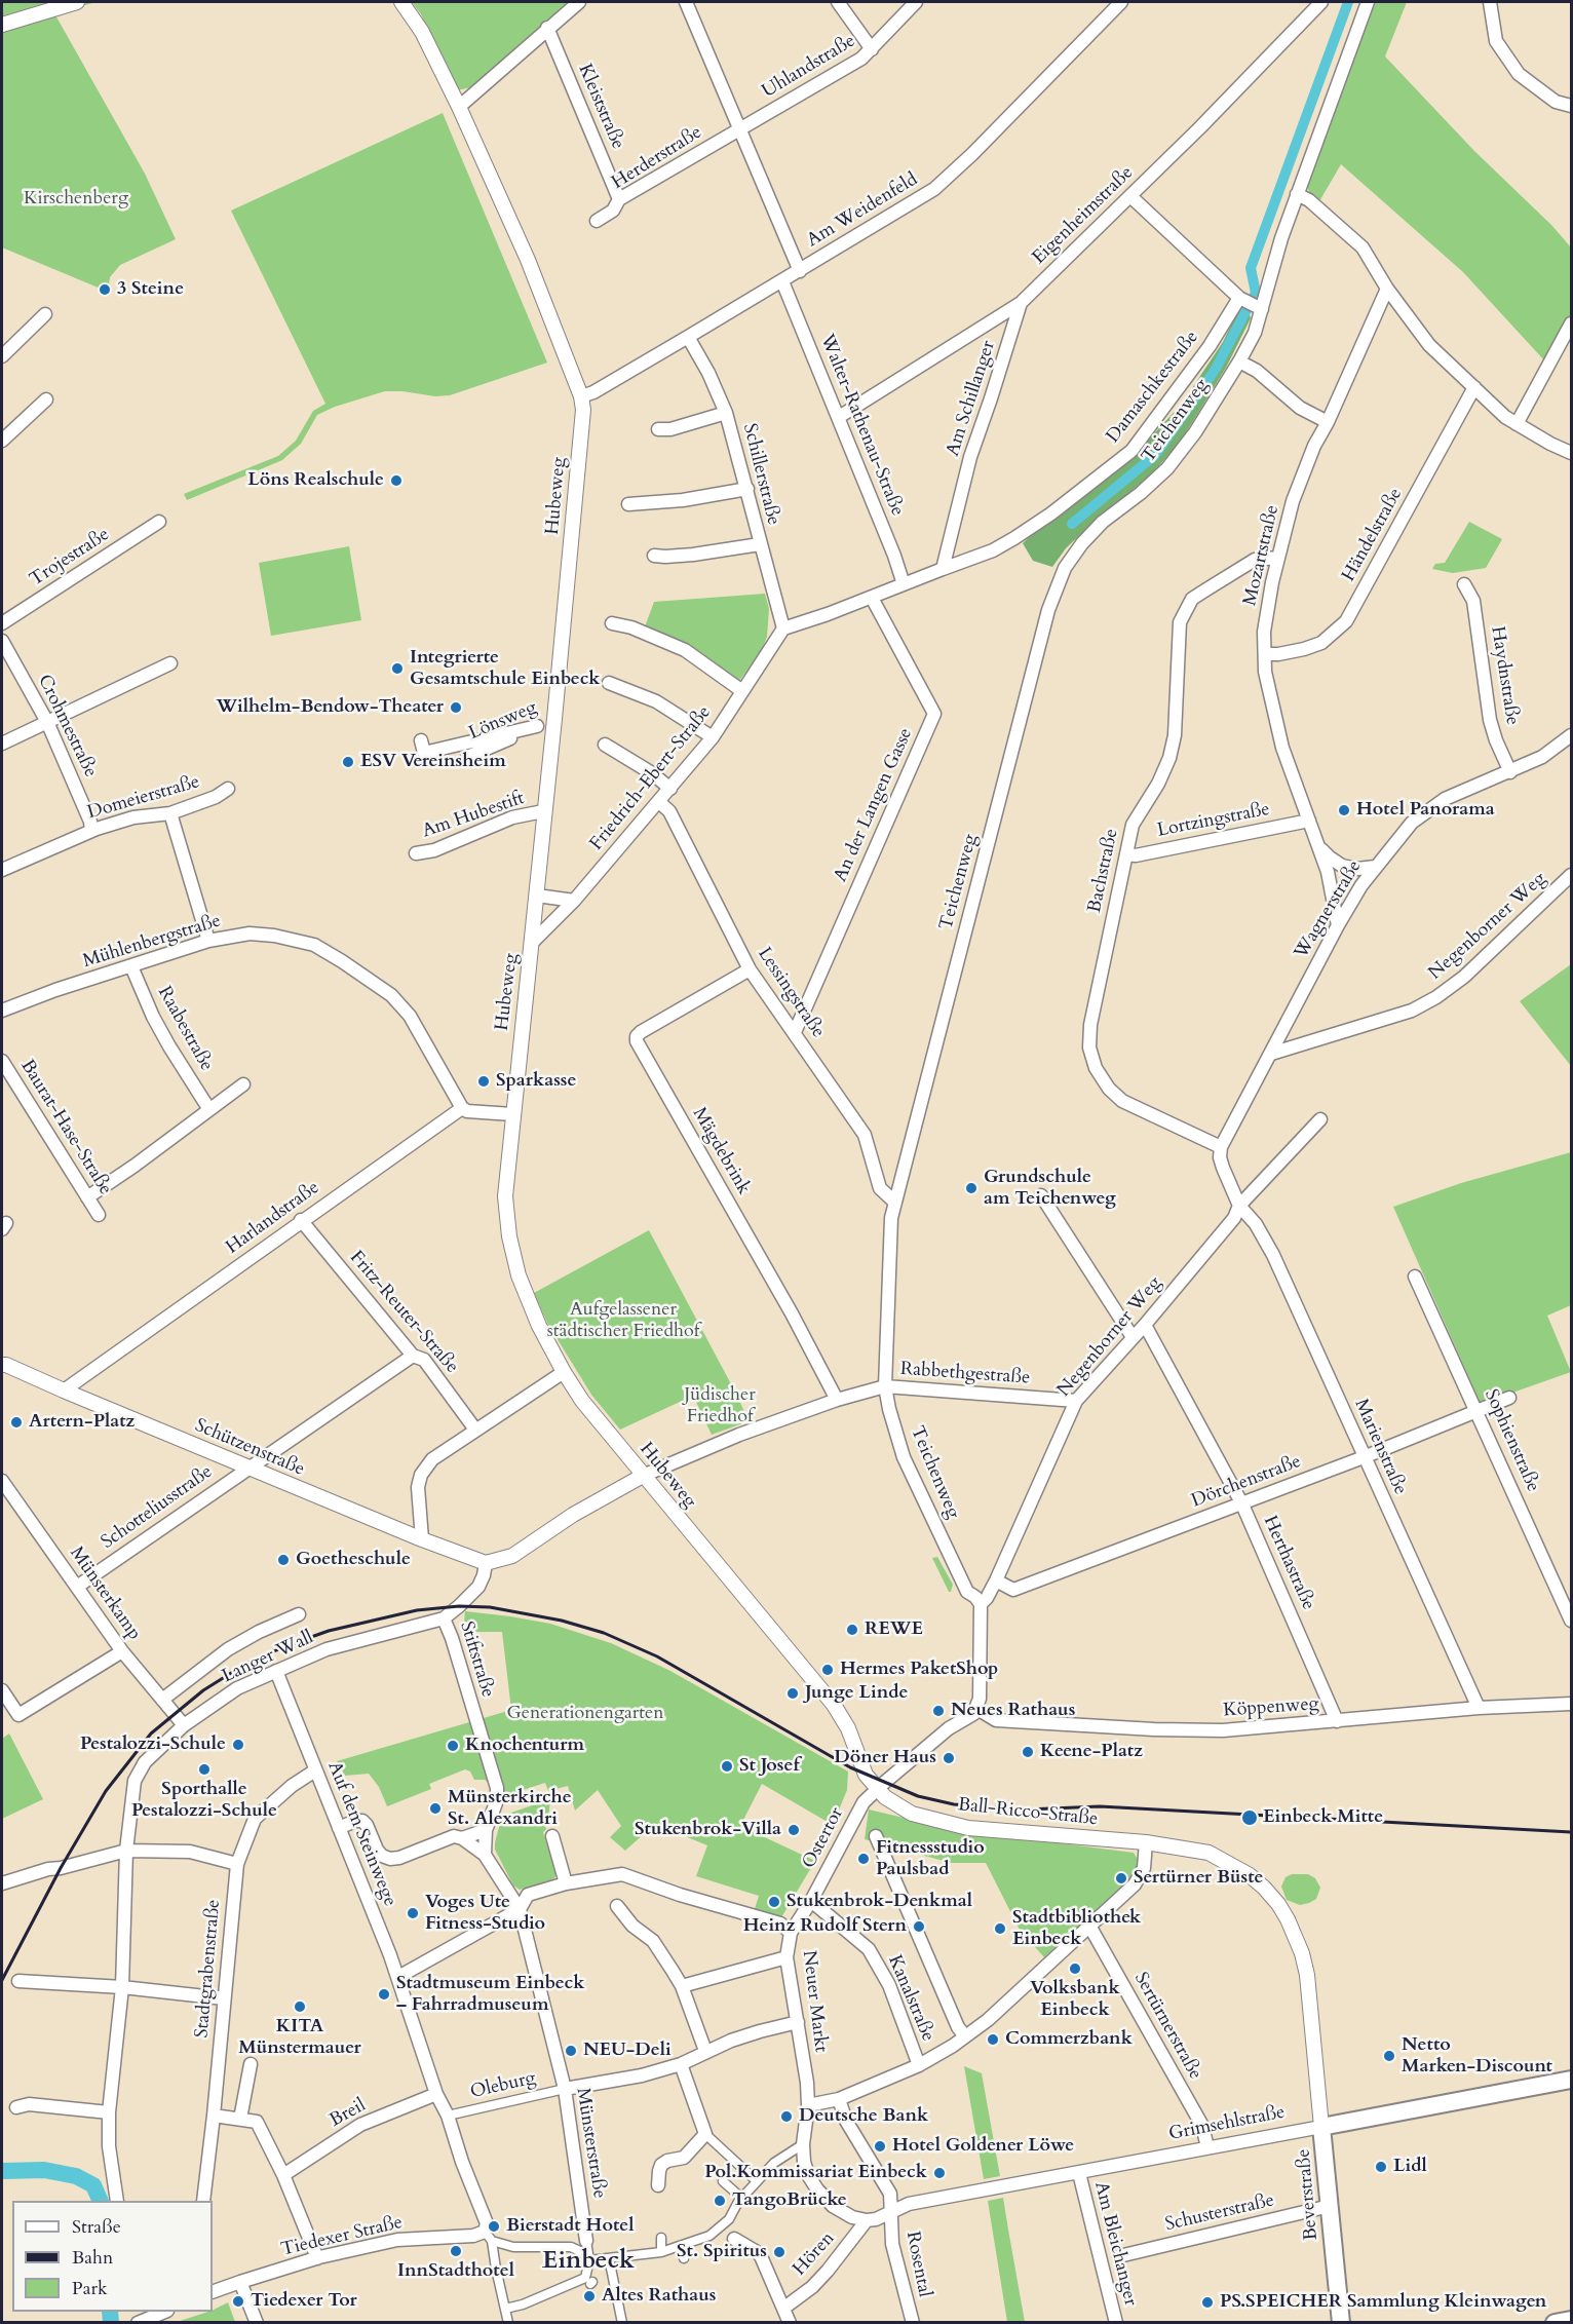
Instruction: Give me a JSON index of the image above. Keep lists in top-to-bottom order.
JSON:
{
  "streets": {
    "main road": ["Grimsehlstraße", "Beverstraße"],
    "street": [
      "Uhlandstraße",
      "Kleiststraße",
      "Herderstraße",
      "Am Weidenfeld",
      "Eigenheimstraße",
      "Damaschkestraße",
      "Am Schillanger",
      "Teichenweg",
      "Walter-Rathenau-Straße",
      "Schillerstraße",
      "Hubeweg",
      "Händelstraße",
      "Mozartstraße",
      "Trojestraße",
      "Haydnstraße",
      "Lönsweg",
      "Crohmestraße",
      "Friedrich-Ebert-Straße",
      "Domeierstraße",
      "An der Langen Gasse",
      "Am Hubestift",
      "Lortzingstraße",
      "Bachstraße",
      "Wagnerstraße",
      "Negenborner Weg",
      "Mühlenbergstraße",
      "Lessingstraße",
      "Raabestraße",
      "Baurat-Hase-Straße",
      "Mägdebrink",
      "Harlandstraße",
      "Fritz-Reuter-Straße",
      "Rabbethgestraße",
      "Sophienstraße",
      "Marienstraße",
      "Schützenstraße",
      "Dörchenstraße",
      "Schotteliusstraße",
      "Herthastraße",
      "Münsterkamp",
      "Langer Wall",
      "Stiftstraße",
      "Köppenweg",
      "Ball-Ricco-Straße",
      "Auf dem Steinwege",
      "Ostertor",
      "Stadtgrabenstraße",
      "Kanalstraße",
      "Neuer Markt",
      "Sertürnerstraße",
      "Oleburg",
      "Breil",
      "Münsterstraße",
      "Schusterstraße",
      "Tiedexer Straße",
      "Am Bleichanger",
      "Hören",
      "Rosental"
    ]
  },
  "crossings": [
    ["Uhlandstraße", "Herderstraße"],
    ["Kleiststraße", "Herderstraße"],
    ["Am Weidenfeld", "Walter-Rathenau-Straße"],
    ["Am Weidenfeld", "Schillerstraße"],
    ["Am Weidenfeld", "Hubeweg"],
    ["Eigenheimstraße", "Am Schillanger"],
    ["Eigenheimstraße", "Walter-Rathenau-Straße"],
    ["Damaschkestraße", "Am Schillanger"],
    ["Damaschkestraße", "Walter-Rathenau-Straße"],
    ["Teichenweg", "Negenborner Weg"],
    ["Teichenweg", "Lessingstraße"],
    ["Teichenweg", "Rabbethgestraße"],
    ["Schillerstraße", "Friedrich-Ebert-Straße"],
    ["Hubeweg", "Lönsweg"],
    ["Hubeweg", "Friedrich-Ebert-Straße"],
    ["Hubeweg", "Am Hubestift"],
    ["Hubeweg", "Rabbethgestraße"],
    ["Hubeweg", "Ball-Ricco-Straße"],
    ["Hubeweg", "Ostertor"],
    ["Händelstraße", "Mozartstraße"],
    ["Mozartstraße", "Lortzingstraße"],
    ["Mozartstraße", "Bachstraße"],
    ["Mozartstraße", "Wagnerstraße"],
    ["Haydnstraße", "Wagnerstraße"],
    ["Crohmestraße", "Domeierstraße"],
    ["Friedrich-Ebert-Straße", "Lessingstraße"],
    ["An der Langen Gasse", "Lessingstraße"],
    ["Lortzingstraße", "Bachstraße"],
    ["Wagnerstraße", "Negenborner Weg"],
    ["Negenborner Weg", "Rabbethgestraße"],
    ["Negenborner Weg", "Marienstraße"],
    ["Negenborner Weg", "Dörchenstraße"],
    ["Negenborner Weg", "Herthastraße"],
    ["Mühlenbergstraße", "Raabestraße"],
    ["Mühlenbergstraße", "Harlandstraße"],
    ["Lessingstraße", "Mägdebrink"],
    ["Mägdebrink", "Rabbethgestraße"],
    ["Harlandstraße", "Fritz-Reuter-Straße"],
    ["Harlandstraße", "Schützenstraße"],
    ["Fritz-Reuter-Straße", "Schotteliusstraße"],
    ["Rabbethgestraße", "Schützenstraße"],
    ["Rabbethgestraße", "Langer Wall"],
    ["Sophienstraße", "Dörchenstraße"],
    ["Marienstraße", "Dörchenstraße"],
    ["Marienstraße", "Köppenweg"],
    ["Schützenstraße", "Schotteliusstraße"],
    ["Schützenstraße", "Langer Wall"],
    ["Dörchenstraße", "Herthastraße"],
    ["Schotteliusstraße", "Münsterkamp"],
    ["Herthastraße", "Köppenweg"],
    ["Münsterkamp", "Langer Wall"],
    ["Langer Wall", "Stiftstraße"],
    ["Langer Wall", "Auf dem Steinwege"],
    ["Stiftstraße", "Münsterstraße"],
    ["Ball-Ricco-Straße", "Ostertor"],
    ["Ball-Ricco-Straße", "Beverstraße"],
    ["Auf dem Steinwege", "Stadtgrabenstraße"],
    ["Auf dem Steinwege", "Oleburg"],
    ["Auf dem Steinwege", "Breil"],
    ["Auf dem Steinwege", "Tiedexer Straße"],
    ["Ostertor", "Kanalstraße"],
    ["Ostertor", "Neuer Markt"],
    ["Kanalstraße", "Neuer Markt"],
    ["Neuer Markt", "Grimsehlstraße"],
    ["Neuer Markt", "Hören"],
    ["Sertürnerstraße", "Grimsehlstraße"],
    ["Oleburg", "Münsterstraße"],
    ["Grimsehlstraße", "Beverstraße"],
    ["Grimsehlstraße", "Am Bleichanger"],
    ["Grimsehlstraße", "Hören"],
    ["Grimsehlstraße", "Rosental"],
    ["Beverstraße", "Schusterstraße"]
  ],
  "districts": ["Einbeck"],
  "parks": [
    "Kirschenberg",
    "Aufgelassener städtischer Friedhof",
    "Jüdischer Friedhof",
    "Generationengarten"
  ],
  "places": [
    "3 Steine",
    "Löns Realschule",
    "Integrierte Gesamtschule Einbeck",
    "Wilhelm-Bendow-Theater",
    "ESV Vereinsheim",
    "Hotel Panorama",
    "Sparkasse",
    "Grundschule am Teichenweg",
    "Artern-Platz",
    "Goetheschule",
    "REWE",
    "Hermes PaketShop",
    "Junge Linde",
    "Neues Rathaus",
    "Pestalozzi-Schule",
    "Knochenturm",
    "Keene-Platz",
    "Döner Haus",
    "St Josef",
    "Sporthalle Pestalozzi-Schule",
    "Münsterkirche St. Alexandri",
    "Einbeck Mitte",
    "Stukenbrok-Villa",
    "Fitnessstudio Paulsbad",
    "Sertürner Büste",
    "Stukenbrok-Denkmal",
    "Voges Ute Fitness-Studio",
    "Heinz Rudolf Stern",
    "Stadtbibliothek Einbeck",
    "Volksbank Einbeck",
    "Stadtmuseum Einbeck – Fahrradmuseum",
    "KITA Münstermauer",
    "Commerzbank",
    "NEU-Deli",
    "Netto Marken-Discount",
    "Deutsche Bank",
    "Hotel Goldener Löwe",
    "Lidl",
    "Pol.Kommissariat Einbeck",
    "TangoBrücke",
    "Bierstadt Hotel",
    "InnStadthotel",
    "St. Spiritus",
    "Altes Rathaus",
    "Tiedexer Tor",
    "PS.SPEICHER Sammlung Kleinwagen"
  ],
  "legend": ["Straße", "Bahn", "Park"]
}
